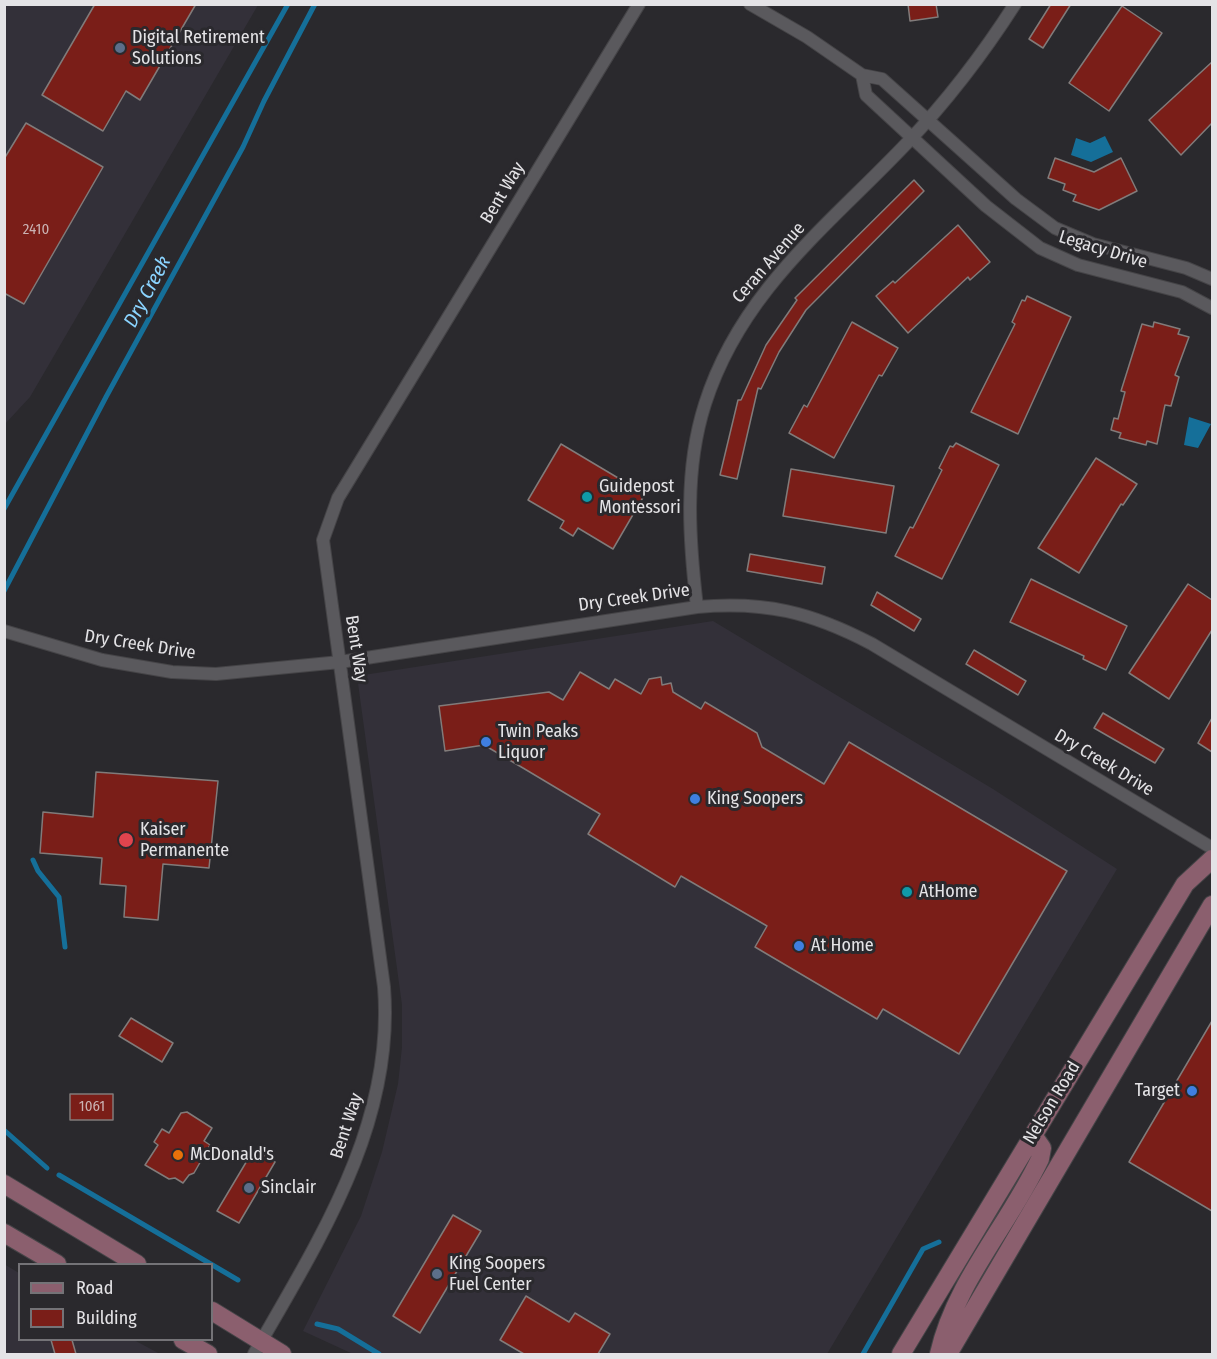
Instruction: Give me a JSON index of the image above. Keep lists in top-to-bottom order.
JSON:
{
  "streets": {
    "main road": ["Nelson Road"],
    "street": [
      "Bent Way",
      "Legacy Drive",
      "Ceran Avenue",
      "Dry Creek Drive"
    ]
  },
  "crossings": [
    ["Bent Way", "Dry Creek Drive"],
    ["Legacy Drive", "Ceran Avenue"],
    ["Ceran Avenue", "Dry Creek Drive"]
  ],
  "water": ["Dry Creek"],
  "places": [
    "Digital Retirement Solutions",
    "Guidepost Montessori",
    "Twin Peaks Liquor",
    "King Soopers",
    "Kaiser Permanente",
    "AtHome",
    "At Home",
    "Target",
    "McDonald's",
    "Sinclair",
    "King Soopers Fuel Center"
  ],
  "house_numbers": ["2410", "1061"],
  "legend": ["Road", "Building"]
}
